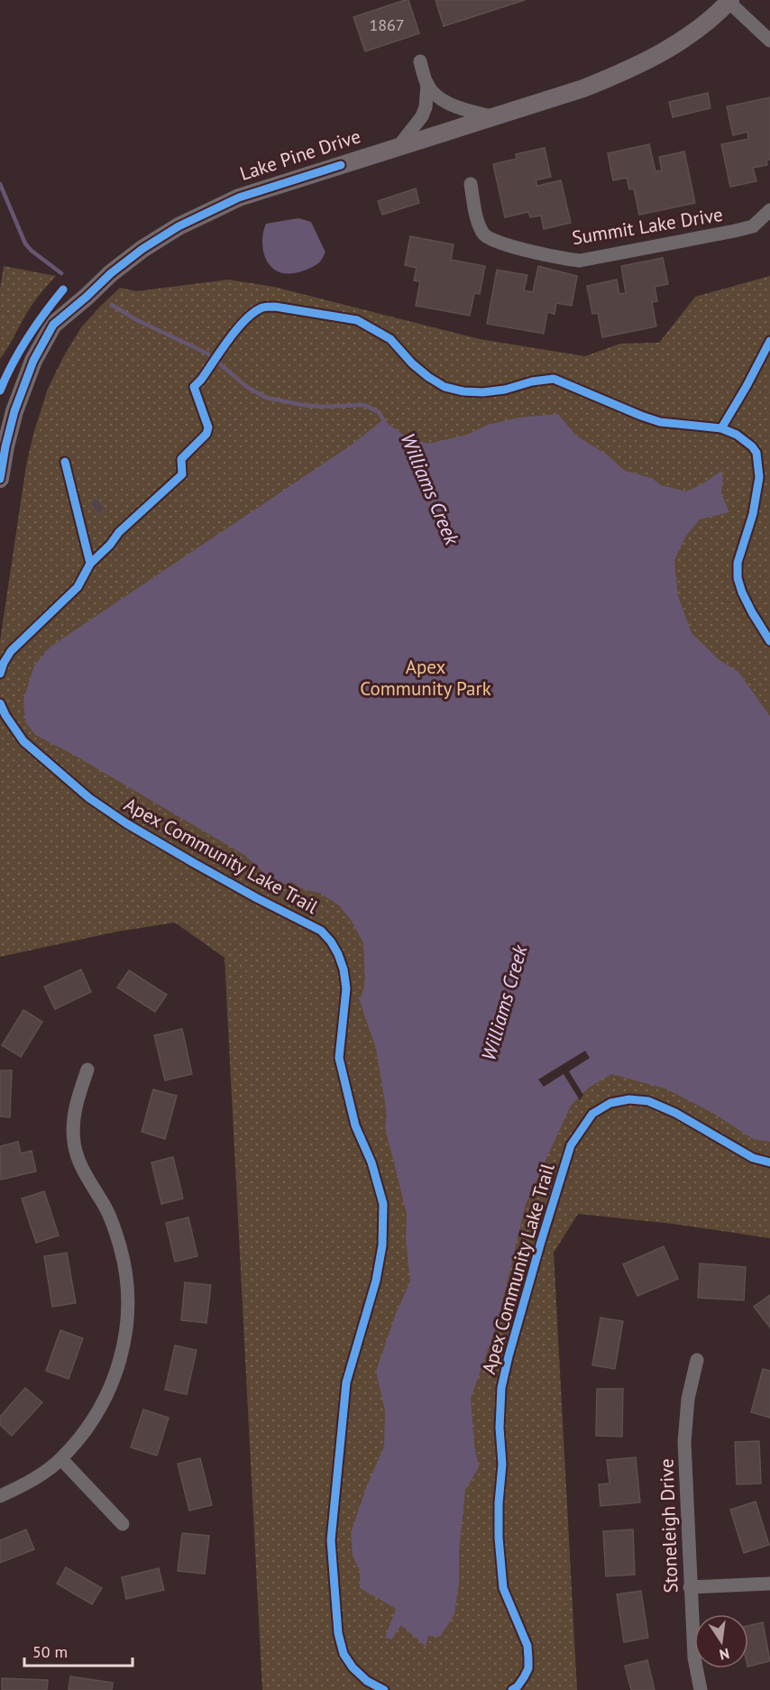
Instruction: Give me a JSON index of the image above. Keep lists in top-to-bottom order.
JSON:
{
  "streets": {
    "main road": ["Lake Pine Drive"],
    "street": ["Summit Lake Drive", "Stoneleigh Drive"],
    "cycle path": ["Apex Community Lake Trail"]
  },
  "water": ["Williams Creek"],
  "parks": ["Apex Community Park"],
  "house_numbers": ["1867"],
  "scale_bar": "50 m",
  "north": "bottom"
}
